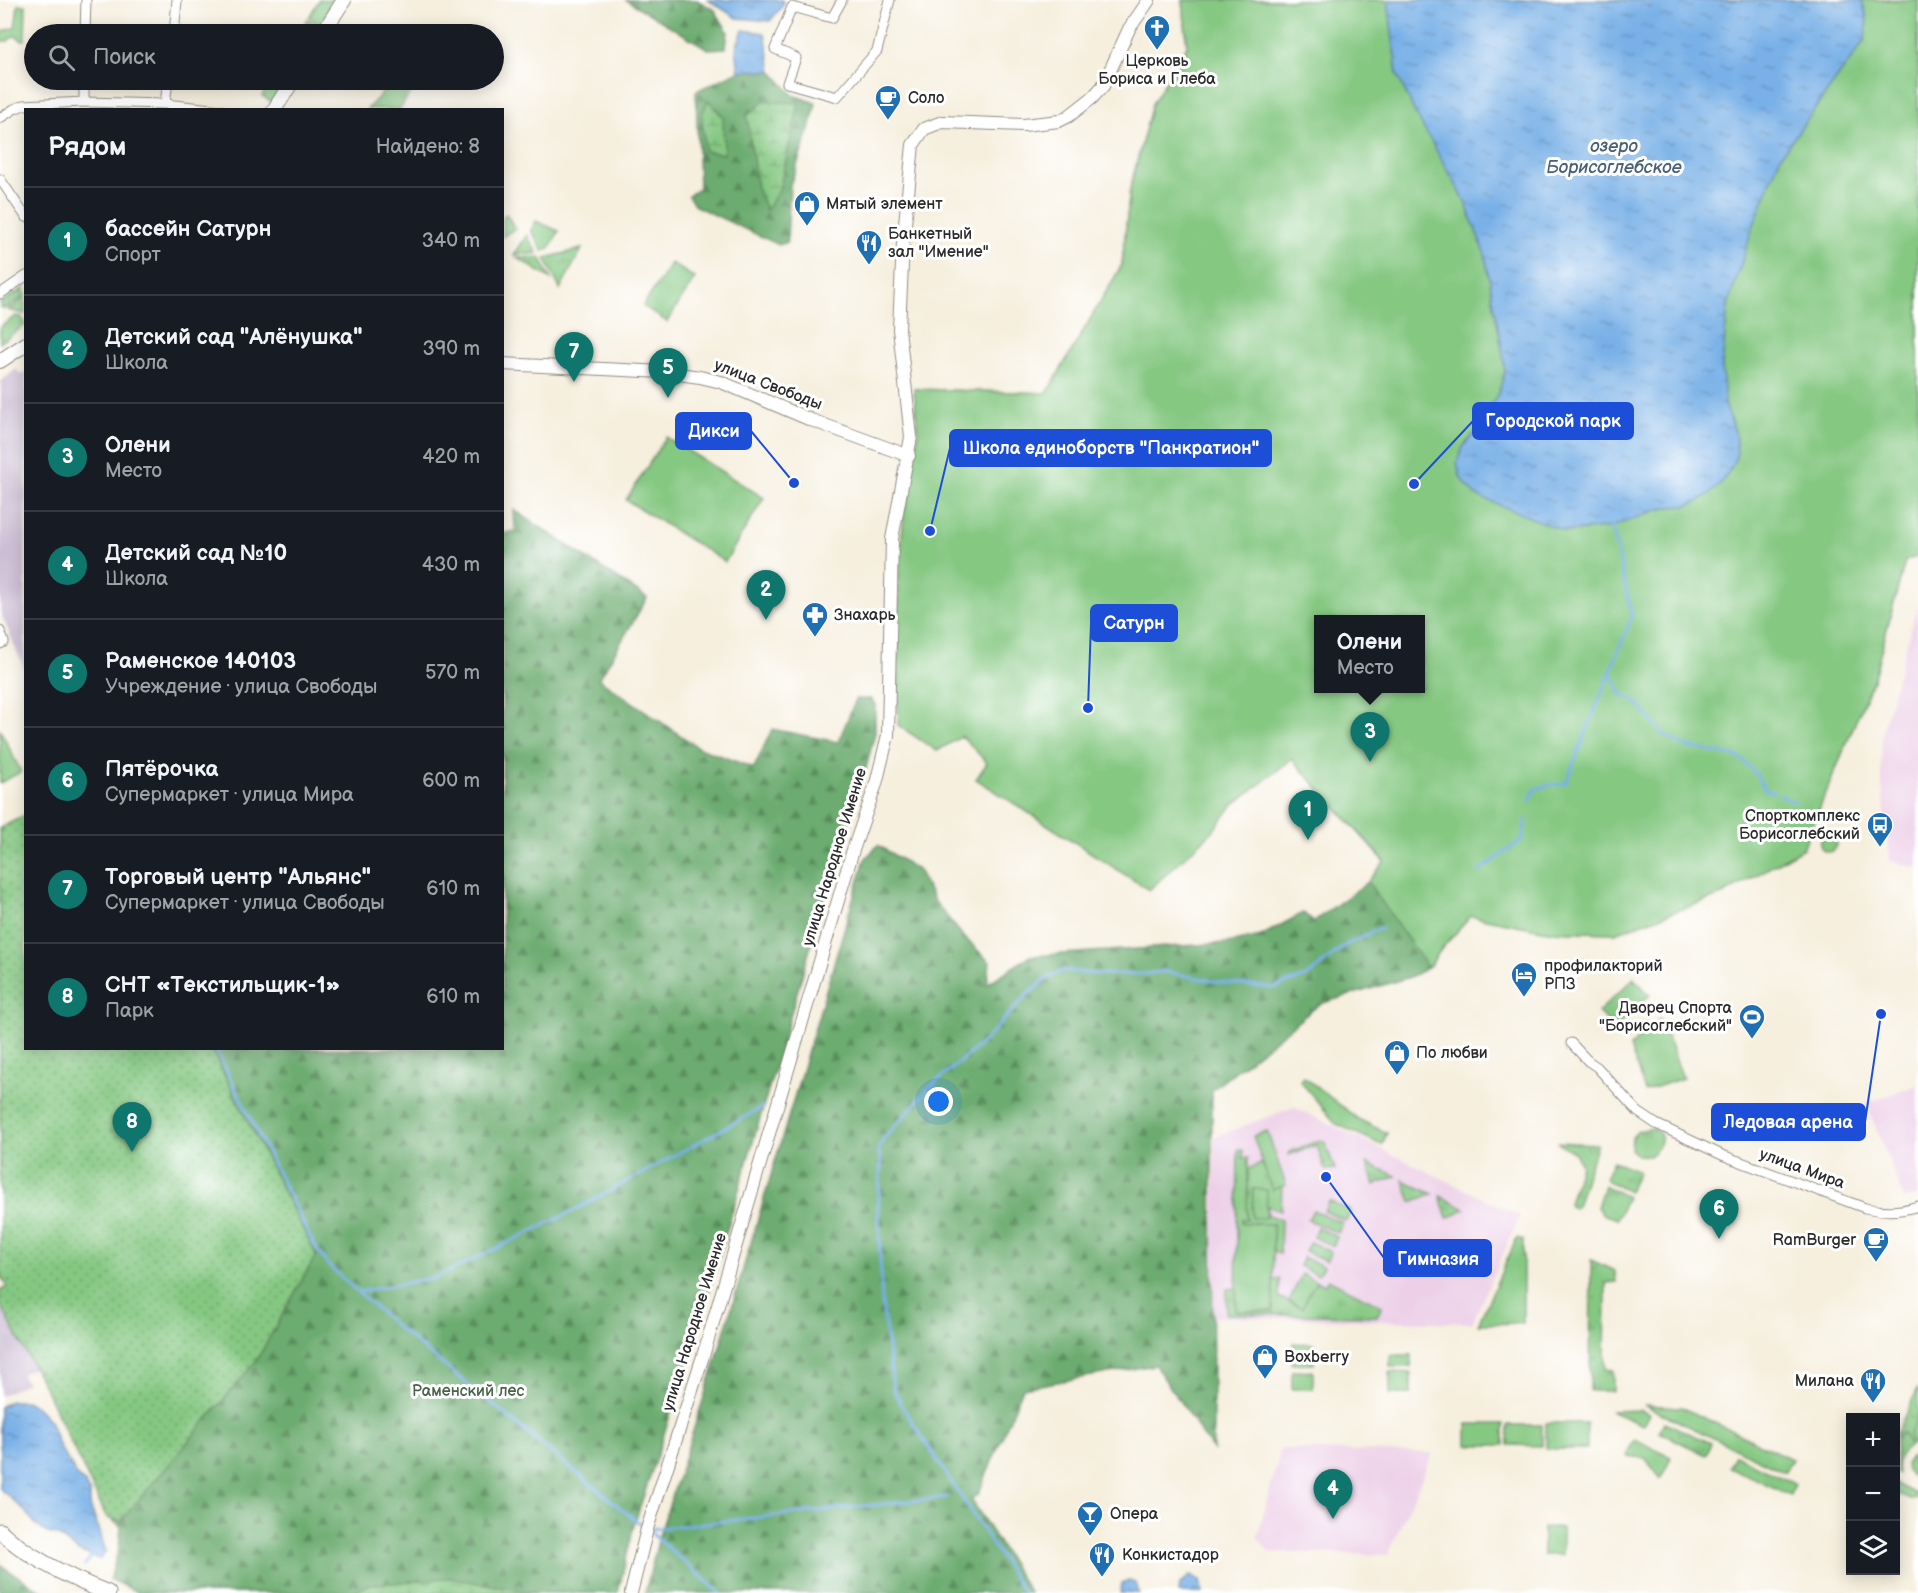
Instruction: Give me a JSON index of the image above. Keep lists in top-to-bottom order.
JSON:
{
  "streets": {
    "street": ["улица Свободы", "улица Народное Имение", "улица Мира"]
  },
  "crossings": [
    ["улица Свободы", "улица Народное Имение"]
  ],
  "water": ["озеро Борисоглебское"],
  "parks": ["Раменский лес"],
  "places": {
    "church": ["Церковь Бориса и Глеба"],
    "cafe": ["Соло", "RamBurger"],
    "shop": ["Мятый элемент", "По любви", "Boxberry"],
    "restaurant": ["Банкетный зал \"Имение\"", "Милана", "Конкистадор"],
    "other": [
      "Дикси",
      "Городской парк",
      "Школа единоборств \"Панкратион\"",
      "Сатурн",
      "Ледовая арена",
      "Гимназия"
    ],
    "pharmacy": ["Знахарь"],
    "bus stop": ["Спорткомплекс Борисоглебский"],
    "hotel": ["профилакторий РПЗ"],
    "sports": ["Дворец Спорта \"Борисоглебский\""],
    "bar": ["Опера"]
  },
  "page": {
    "search": "Поиск",
    "heading": ["Рядом", "Найдено: 8"],
    "list": [
      {
        "mark": "1",
        "name": "бассейн Сатурн",
        "note": "Спорт",
        "value": "340 m"
      },
      {
        "mark": "2",
        "name": "Детский сад \"Алёнушка\"",
        "note": "Школа",
        "value": "390 m"
      },
      {
        "mark": "3",
        "name": "Олени",
        "note": "Место",
        "value": "420 m"
      },
      {
        "mark": "4",
        "name": "Детский сад №10",
        "note": "Школа",
        "value": "430 m"
      },
      {
        "mark": "5",
        "name": "Раменское 140103",
        "note": "Учреждение · улица Свободы",
        "value": "570 m"
      },
      {
        "mark": "6",
        "name": "Пятёрочка",
        "note": "Супермаркет · улица Мира",
        "value": "600 m"
      },
      {
        "mark": "7",
        "name": "Торговый центр \"Альянс\"",
        "note": "Супермаркет · улица Свободы",
        "value": "610 m"
      },
      {
        "mark": "8",
        "name": "СНТ «Текстильщик-1»",
        "note": "Парк",
        "value": "610 m"
      }
    ],
    "pins": [
      "7",
      "5",
      "2",
      "3",
      "1",
      "8",
      "6",
      "4"
    ],
    "popup": ["Олени", "Место"],
    "map_buttons": ["+", "−"]
  }
}
